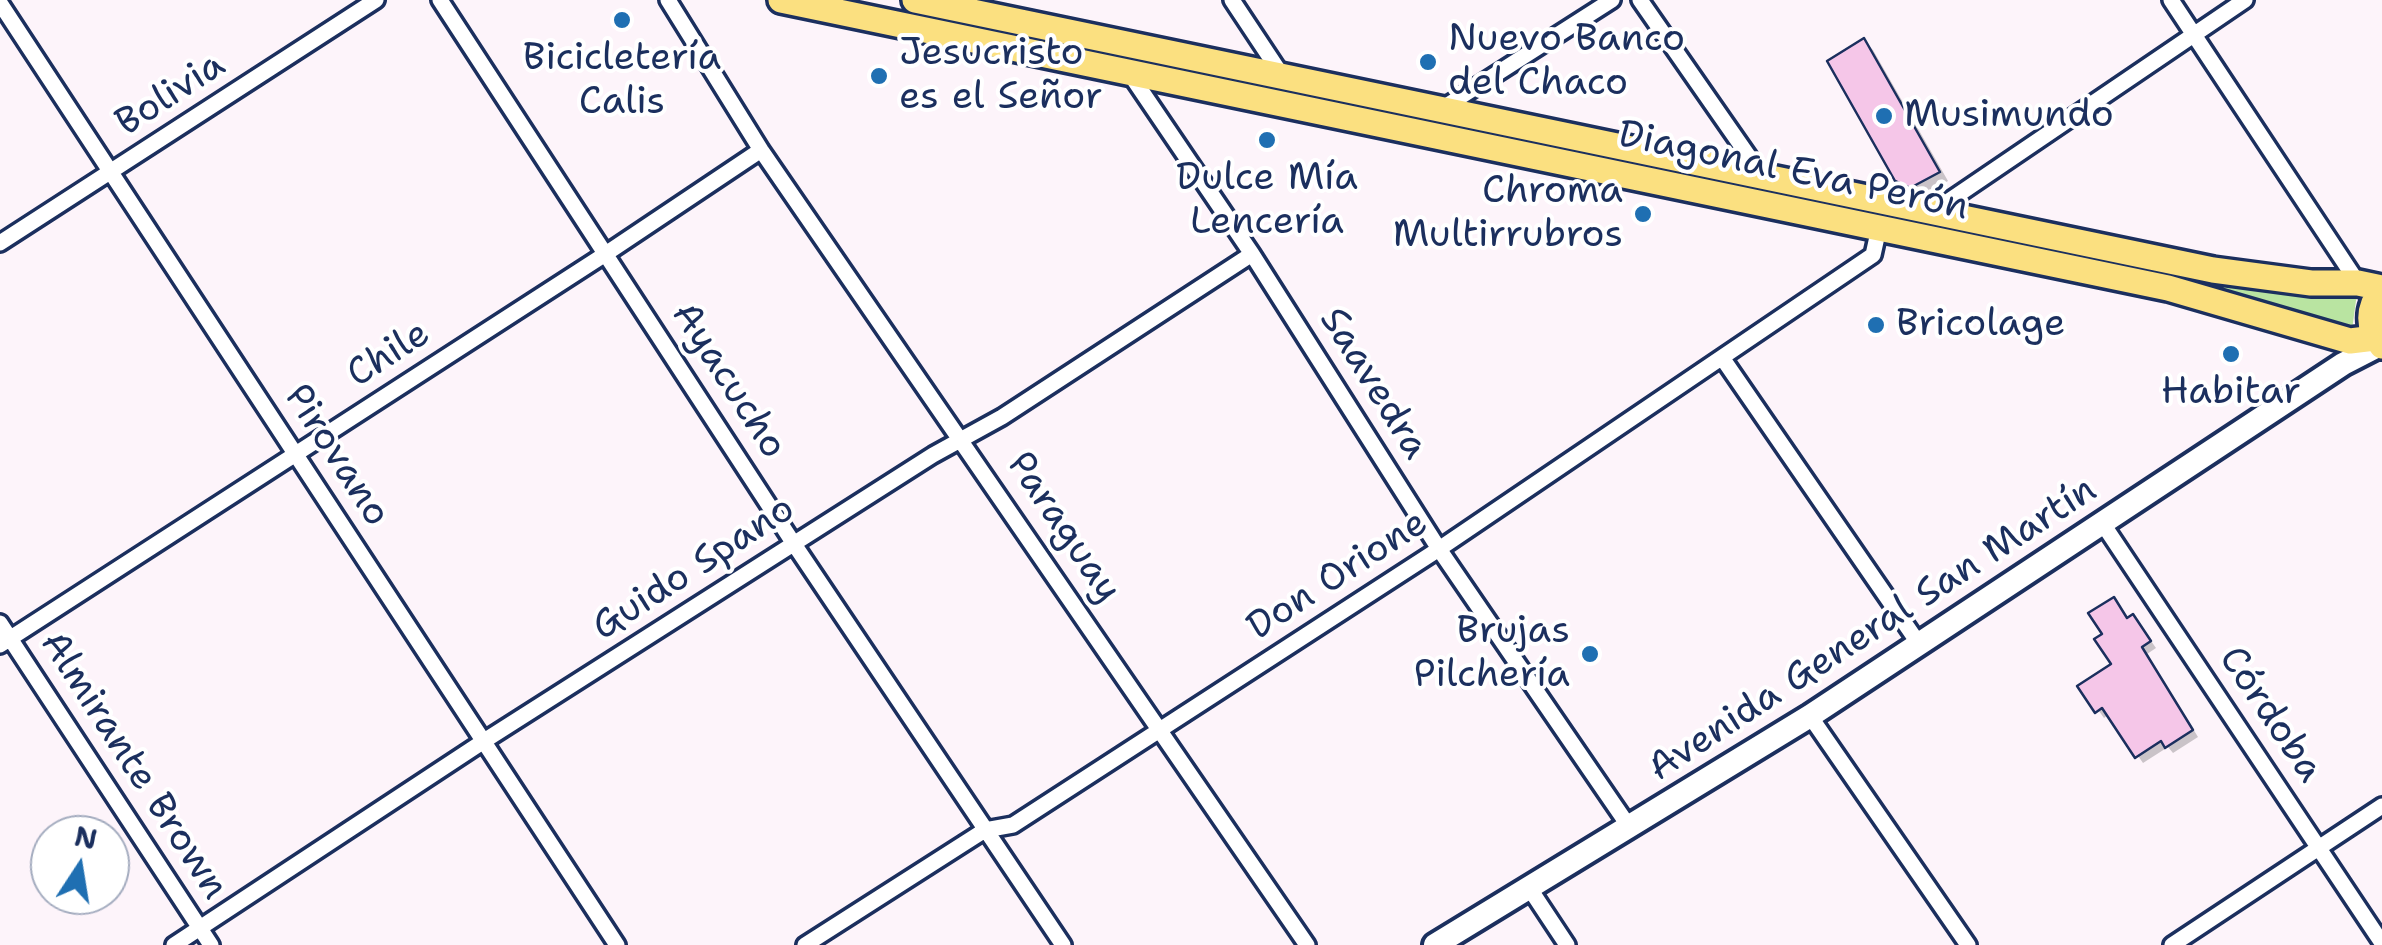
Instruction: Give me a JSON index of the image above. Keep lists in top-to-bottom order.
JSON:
{
  "streets": {
    "main road": ["Diagonal Eva Perón"],
    "street": [
      "Bolivia",
      "Chile",
      "Ayacucho",
      "Saavedra",
      "Pirovano",
      "Paraguay",
      "Guido Spano",
      "Don Orione",
      "Avenida General San Martín",
      "Córdoba",
      "Almirante Brown"
    ]
  },
  "crossings": [
    ["Bolivia", "Pirovano"],
    ["Diagonal Eva Perón", "Saavedra"],
    ["Diagonal Eva Perón", "Don Orione"],
    ["Diagonal Eva Perón", "Avenida General San Martín"],
    ["Chile", "Ayacucho"],
    ["Chile", "Pirovano"],
    ["Chile", "Paraguay"],
    ["Chile", "Almirante Brown"],
    ["Ayacucho", "Guido Spano"],
    ["Ayacucho", "Don Orione"],
    ["Saavedra", "Guido Spano"],
    ["Saavedra", "Don Orione"],
    ["Saavedra", "Avenida General San Martín"],
    ["Pirovano", "Guido Spano"],
    ["Paraguay", "Guido Spano"],
    ["Paraguay", "Don Orione"],
    ["Guido Spano", "Almirante Brown"],
    ["Avenida General San Martín", "Córdoba"]
  ],
  "places": [
    "Bicicletería Calis",
    "Nuevo Banco del Chaco",
    "Jesucristo es el Señor",
    "Musimundo",
    "Dulce Mía Lencería",
    "Chroma Multirrubros",
    "Bricolage",
    "Habitar",
    "Brujas Pilchería"
  ],
  "north": "top"
}
